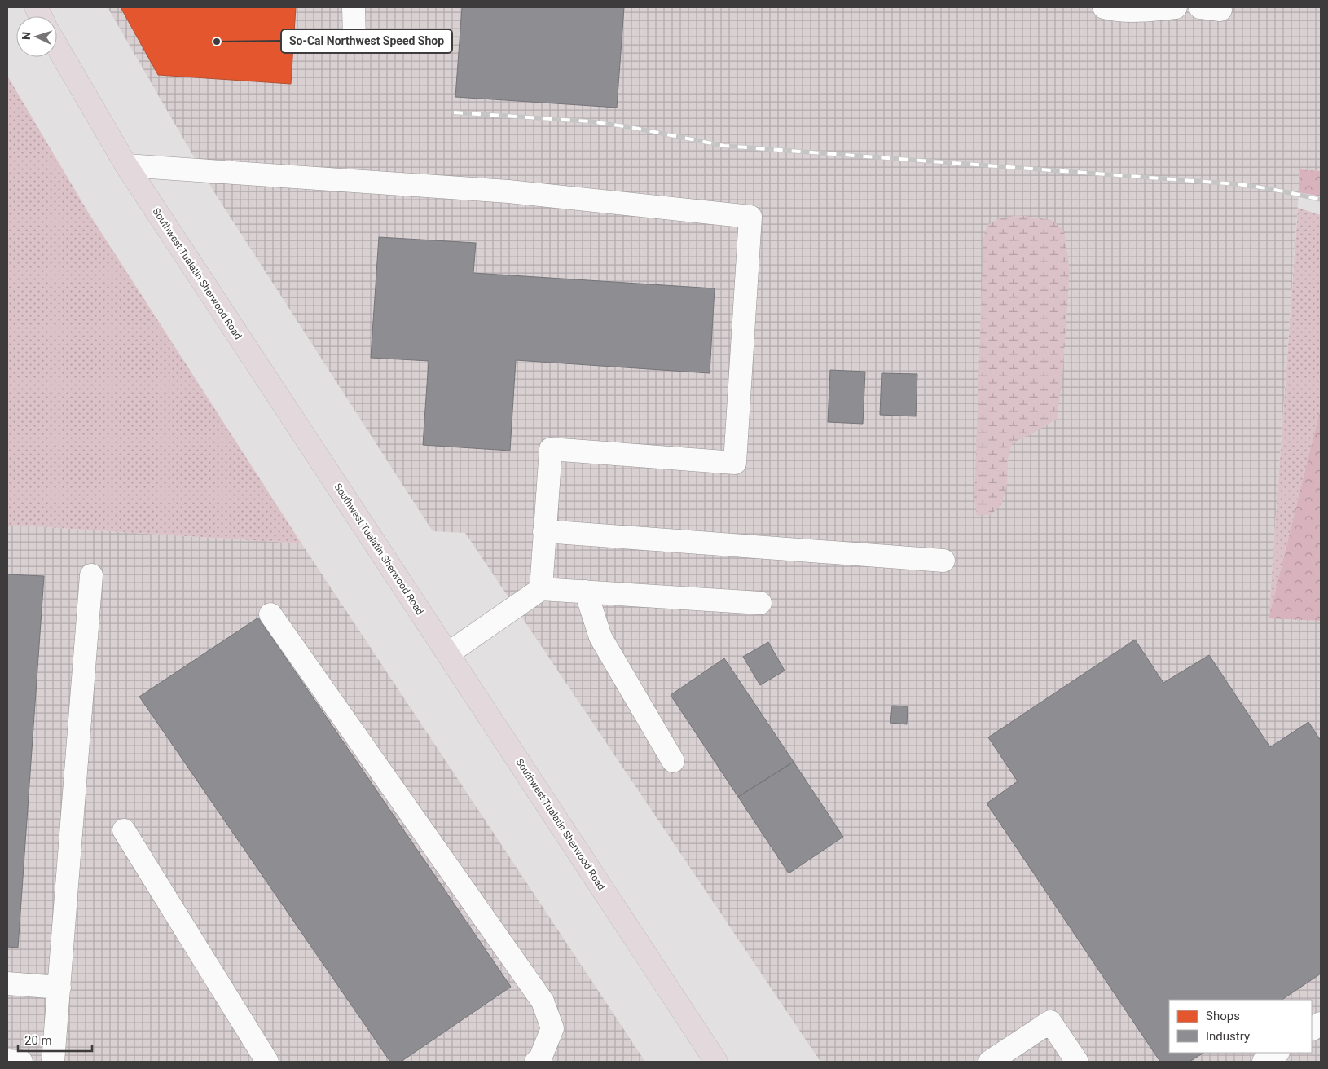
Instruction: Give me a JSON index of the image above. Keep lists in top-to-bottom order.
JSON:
{
  "streets": {
    "highway": ["Southwest Tualatin Sherwood Road"]
  },
  "places": ["So-Cal Northwest Speed Shop"],
  "legend": ["Shops", "Industry"],
  "scale_bar": "20 m",
  "north": "left"
}
